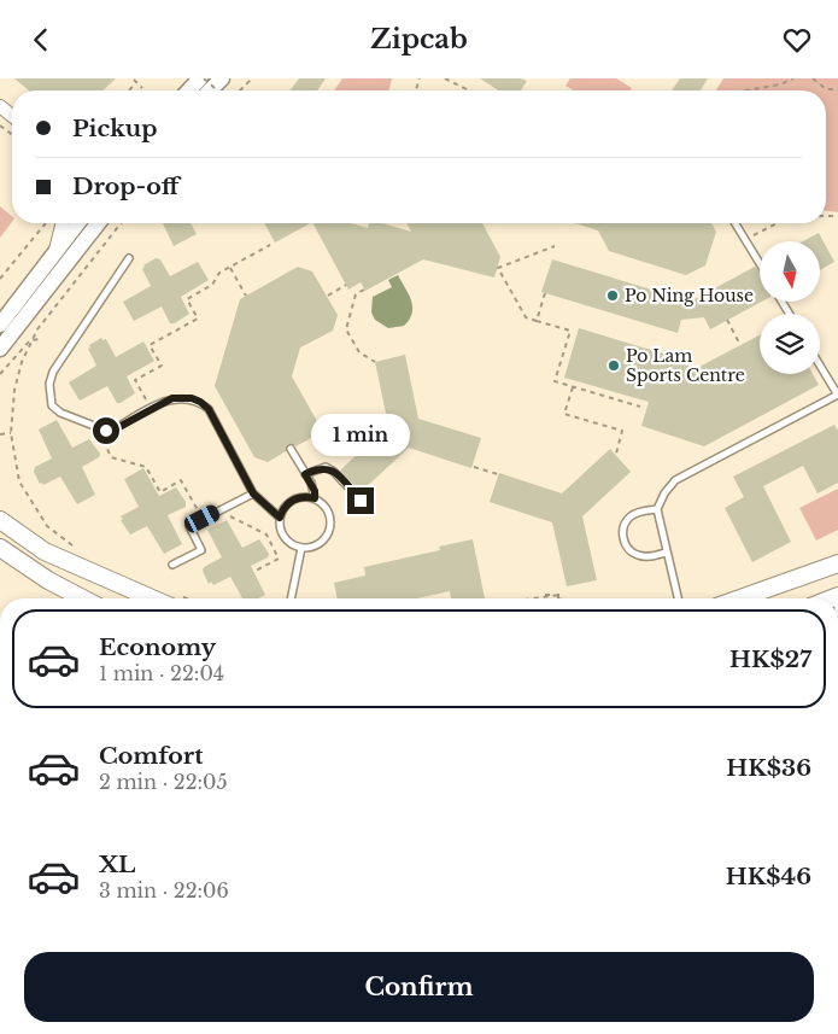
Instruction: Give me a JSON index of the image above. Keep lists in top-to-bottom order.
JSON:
{
  "places": ["Po Ning House", "Po Lam Sports Centre"],
  "north": "bottom",
  "page": {
    "header": "Zipcab",
    "banner": ["Pickup", "Drop-off"],
    "bubble": "1 min",
    "list": [
      {
        "name": "Economy",
        "note": "1 min · 22:04",
        "value": "HK$27"
      },
      {
        "name": "Comfort",
        "note": "2 min · 22:05",
        "value": "HK$36"
      },
      {
        "name": "XL",
        "note": "3 min · 22:06",
        "value": "HK$46"
      }
    ],
    "buttons": "Confirm"
  }
}
